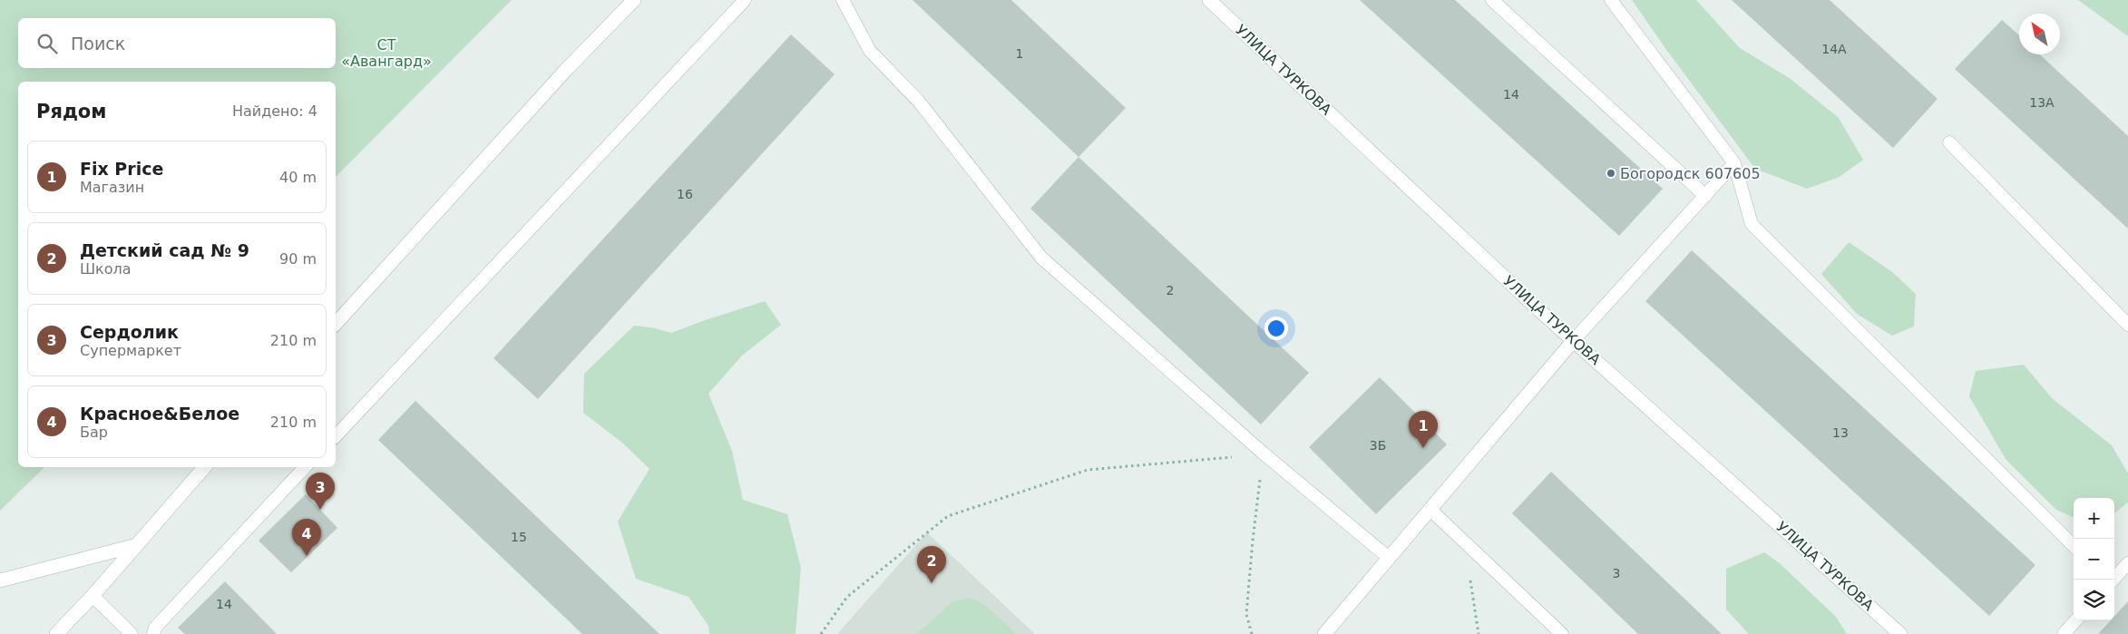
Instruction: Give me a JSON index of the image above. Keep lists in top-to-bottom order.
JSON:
{
  "streets": {
    "street": ["УЛИЦА ТУРКОВА"]
  },
  "parks": ["СТ «Авангард»"],
  "places": ["Богородск 607605"],
  "house_numbers": [
    "14А",
    "1",
    "14",
    "13А",
    "16",
    "2",
    "13",
    "3Б",
    "15",
    "3",
    "14"
  ],
  "north": "top left",
  "page": {
    "search": "Поиск",
    "heading": ["Рядом", "Найдено: 4"],
    "list": [
      {
        "mark": "1",
        "name": "Fix Price",
        "note": "Магазин",
        "value": "40 m"
      },
      {
        "mark": "2",
        "name": "Детский сад № 9",
        "note": "Школа",
        "value": "90 m"
      },
      {
        "mark": "3",
        "name": "Сердолик",
        "note": "Супермаркет",
        "value": "210 m"
      },
      {
        "mark": "4",
        "name": "Красное&Белое",
        "note": "Бар",
        "value": "210 m"
      }
    ],
    "pins": [
      "1",
      "3",
      "4",
      "2"
    ],
    "map_buttons": ["+", "−"]
  }
}
